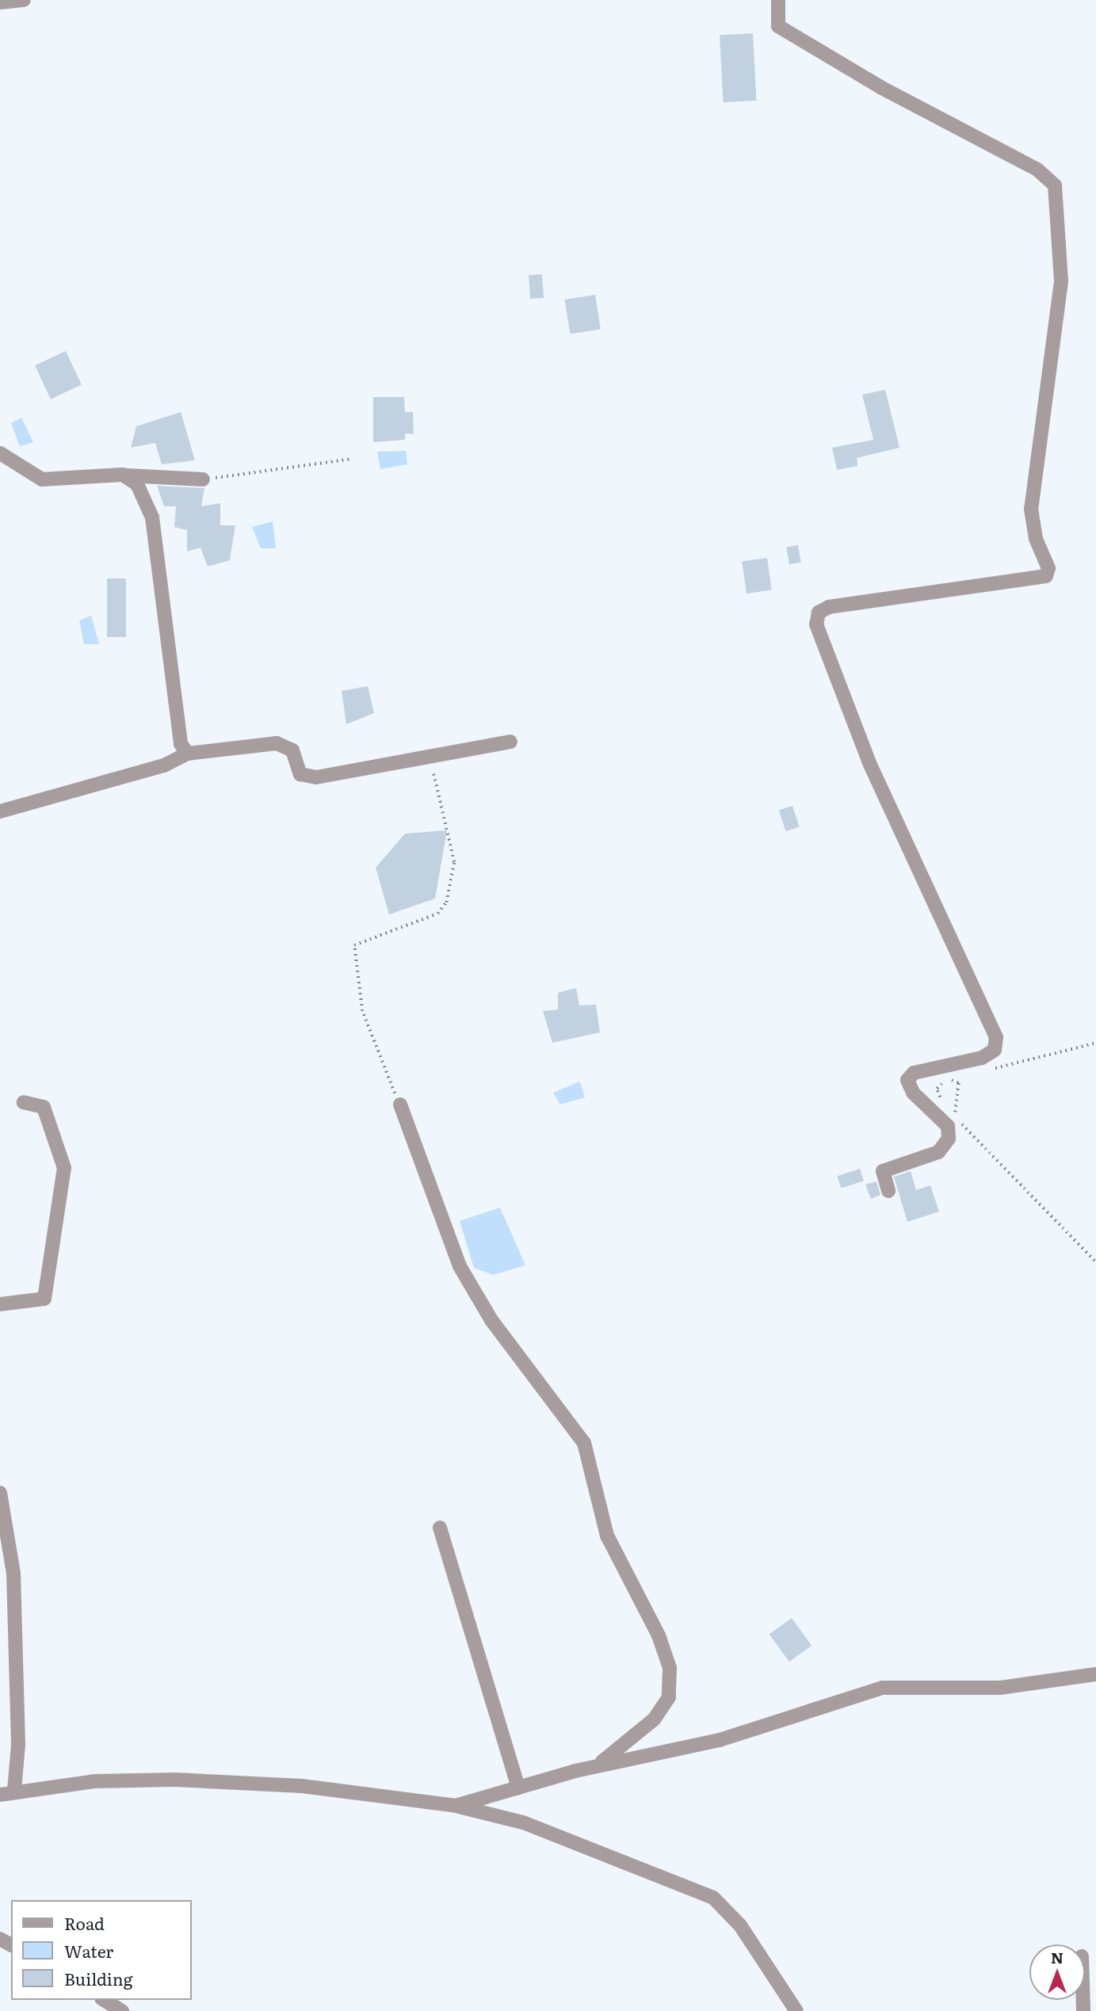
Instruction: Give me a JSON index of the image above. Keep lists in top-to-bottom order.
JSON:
{
  "legend": ["Road", "Water", "Building"],
  "north": "top"
}
